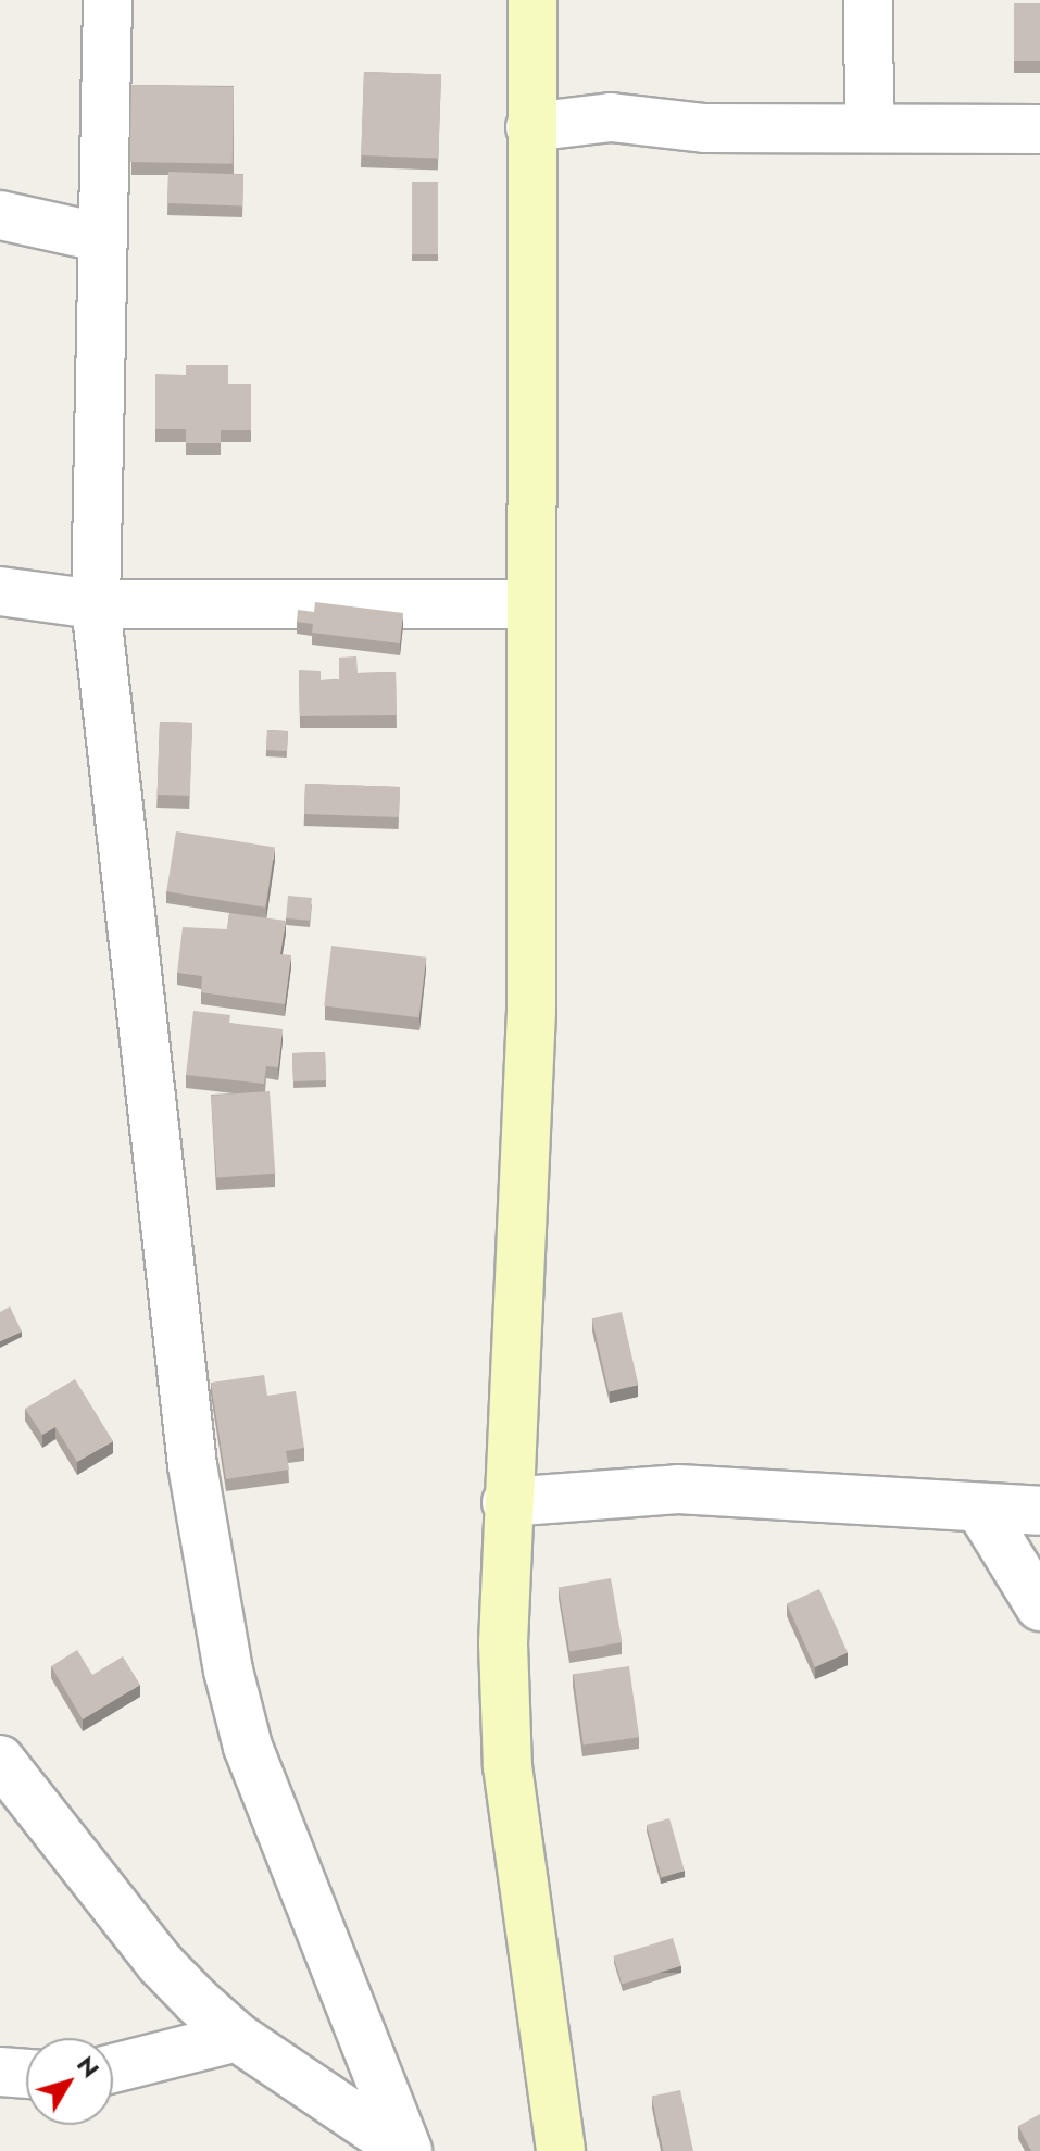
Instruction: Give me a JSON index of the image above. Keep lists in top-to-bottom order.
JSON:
{
  "north": "top right"
}
